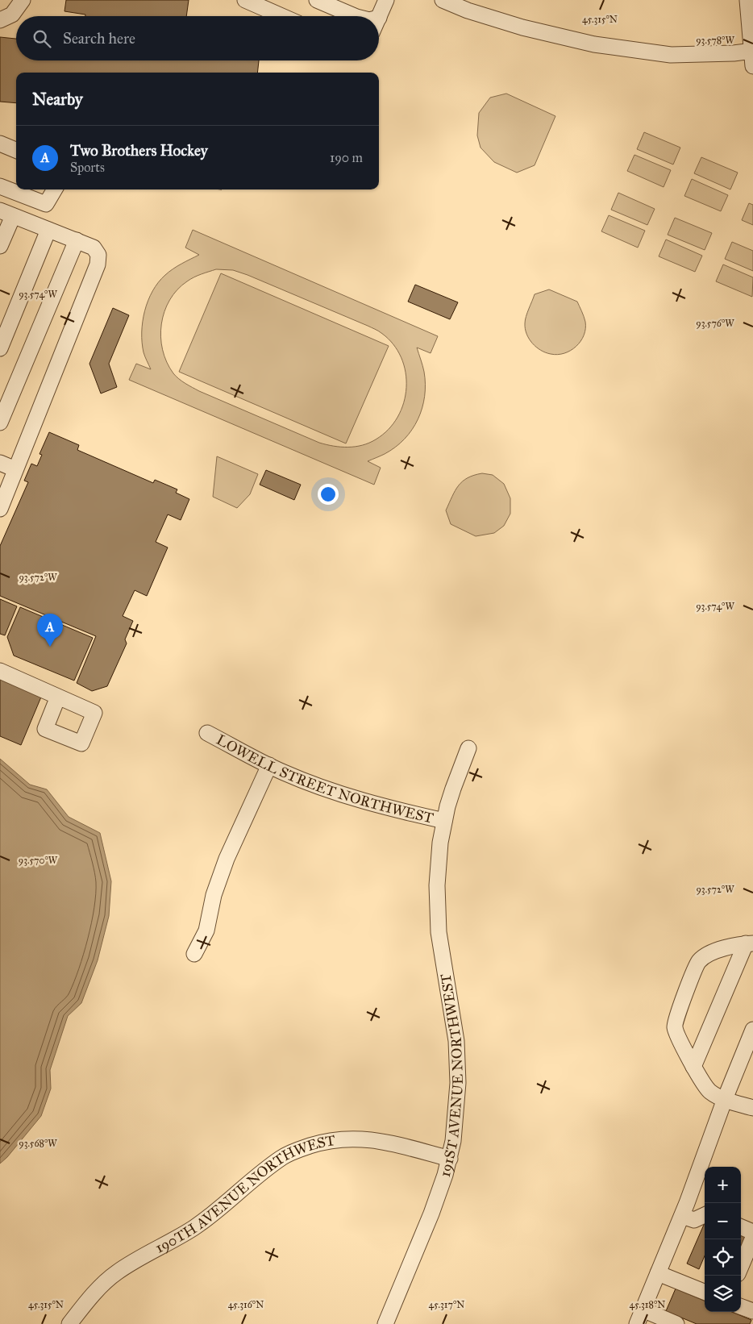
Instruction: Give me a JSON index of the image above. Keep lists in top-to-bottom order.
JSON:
{
  "streets": {
    "street": ["LOWELL STREET NORTHWEST", "191ST AVENUE NORTHWEST", "190TH AVENUE NORTHWEST"]
  },
  "crossings": [
    ["LOWELL STREET NORTHWEST", "191ST AVENUE NORTHWEST"],
    ["191ST AVENUE NORTHWEST", "190TH AVENUE NORTHWEST"]
  ],
  "page": {
    "search": "Search here",
    "heading": "Nearby",
    "list": [
      {
        "mark": "A",
        "name": "Two Brothers Hockey",
        "note": "Sports",
        "value": "190 m"
      }
    ],
    "pins": "A",
    "map_buttons": ["+", "−"]
  },
  "coordinates": [
    "45.315°N",
    "93.578°W",
    "93.574°W",
    "93.576°W",
    "93.572°W",
    "93.570°W",
    "93.568°W",
    "45.316°N",
    "45.317°N",
    "45.318°N"
  ]
}
